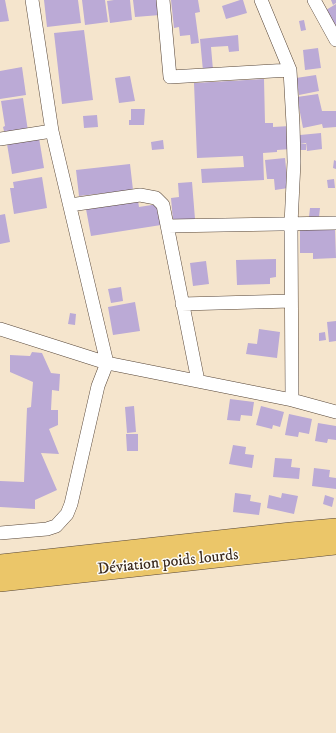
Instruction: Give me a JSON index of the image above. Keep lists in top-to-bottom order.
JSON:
{
  "streets": {
    "main road": ["Déviation poids lourds"]
  }
}
